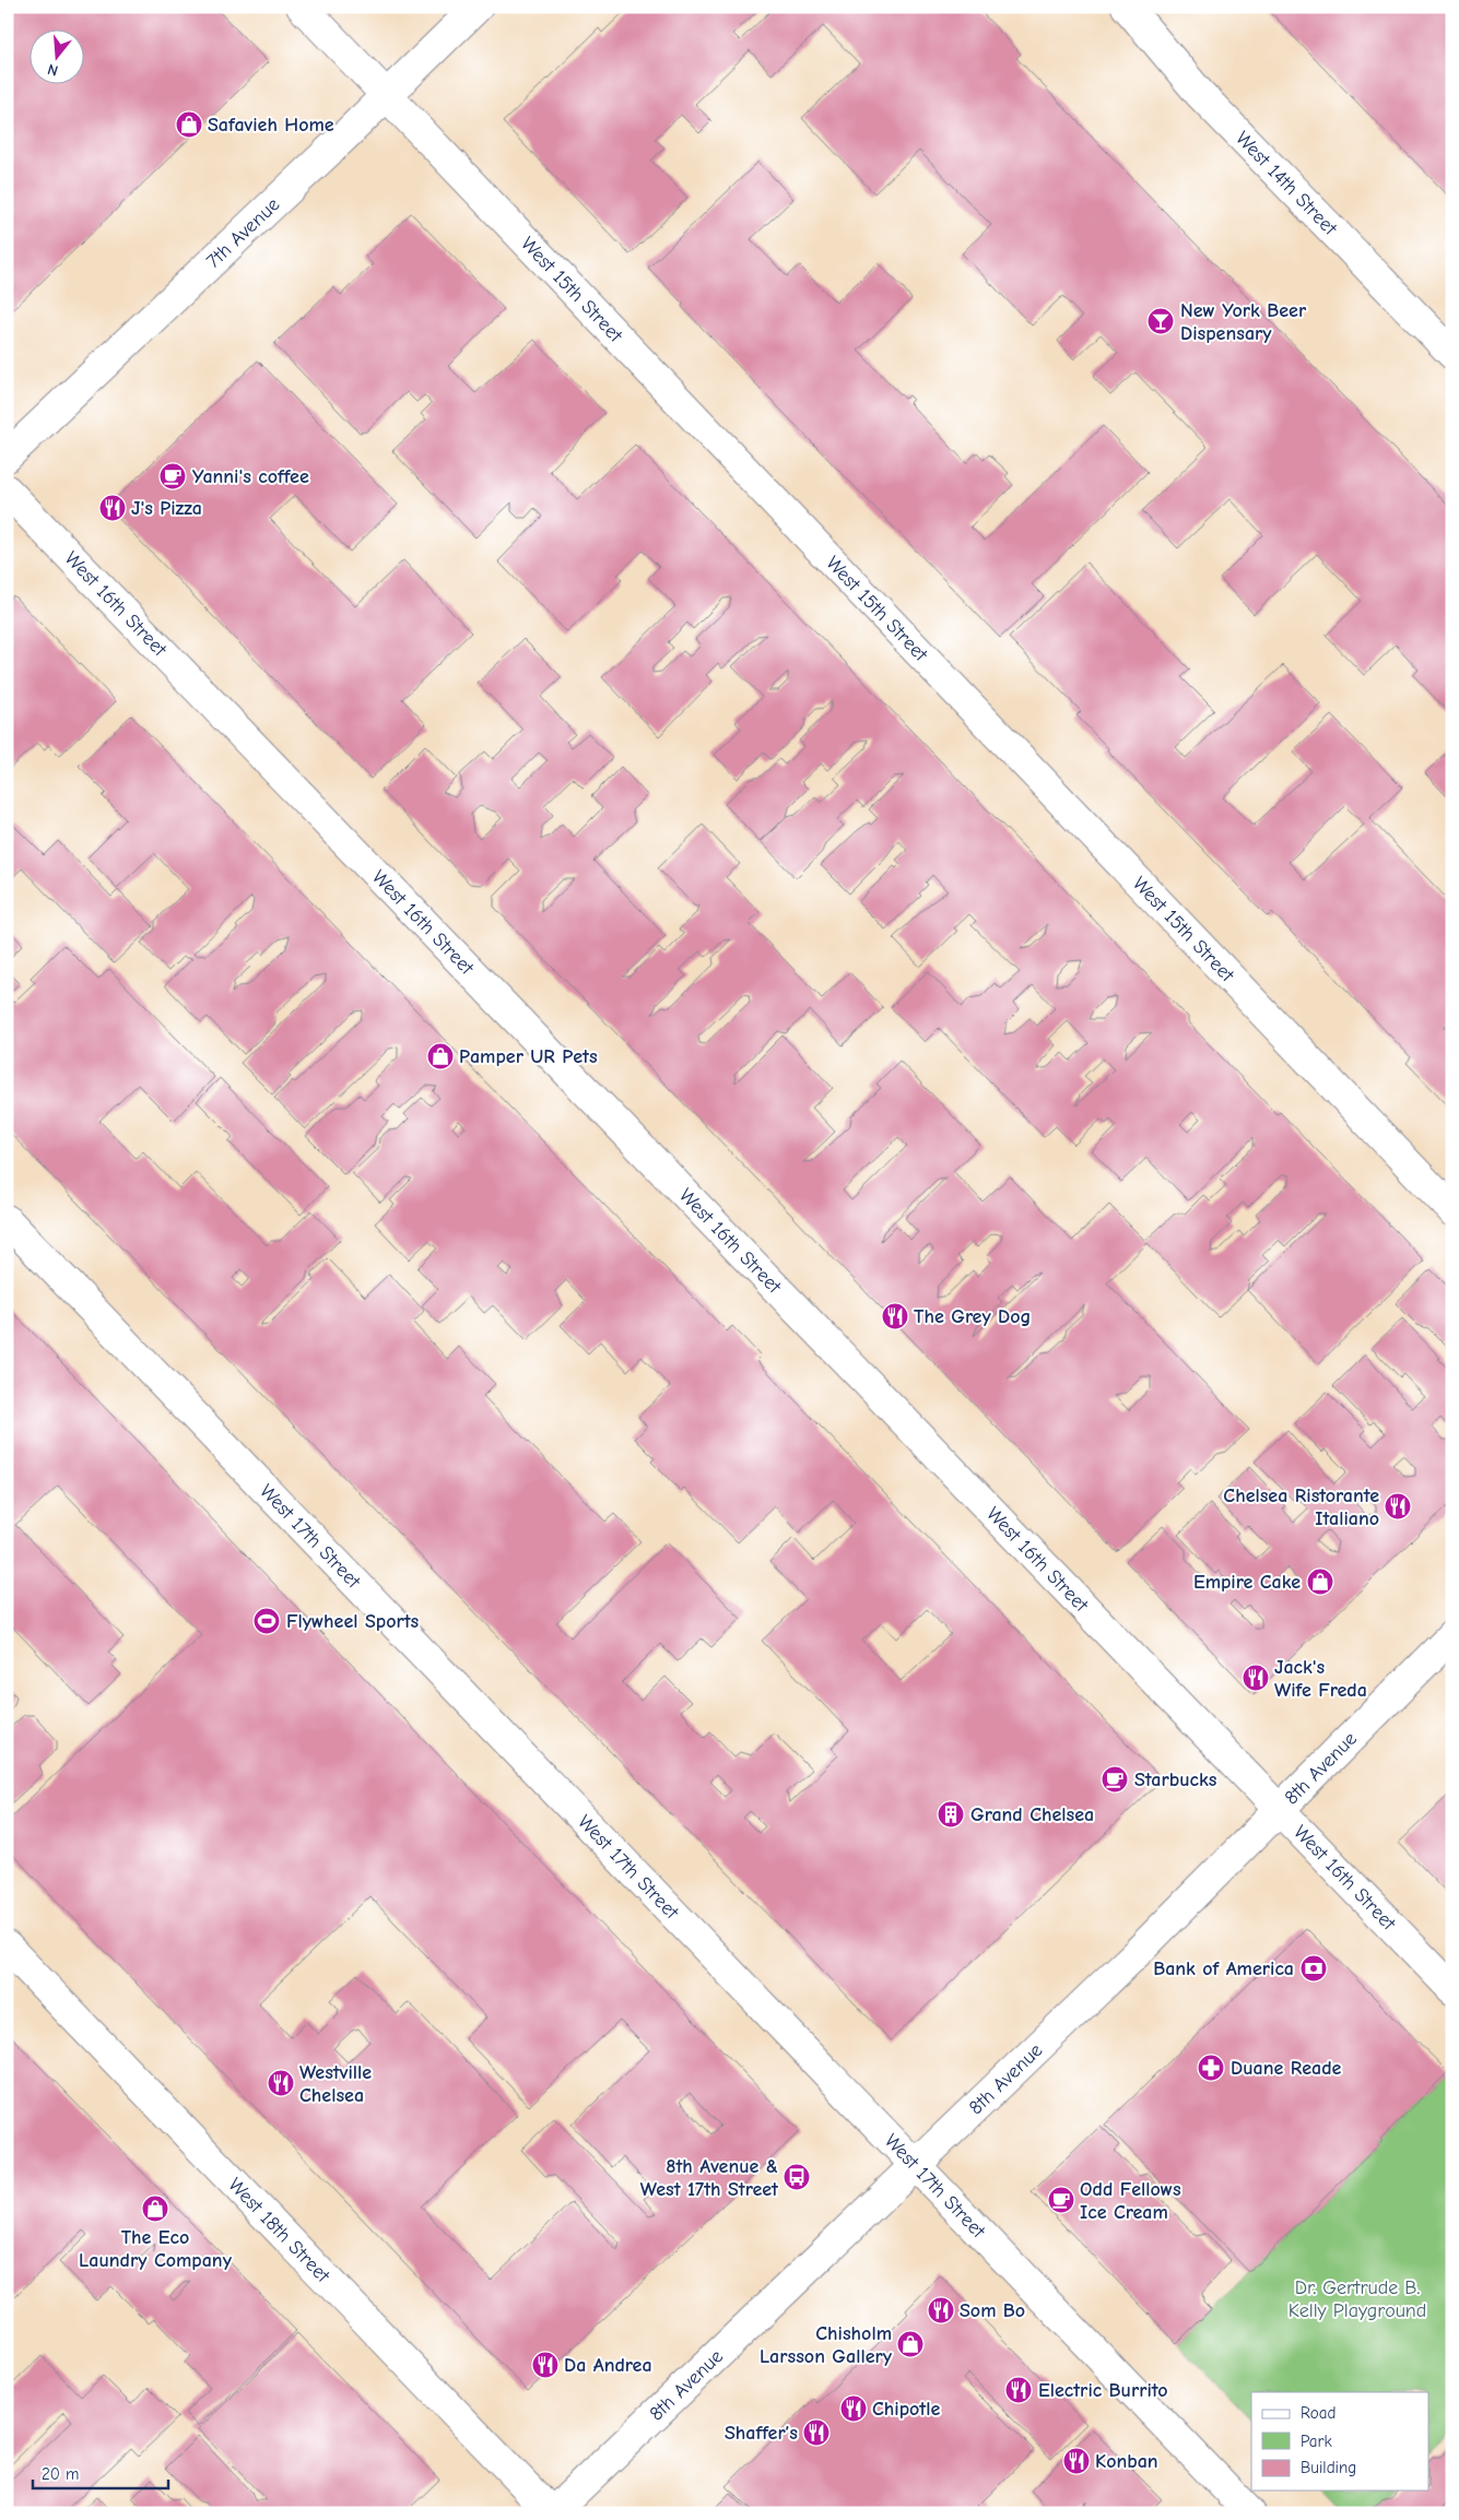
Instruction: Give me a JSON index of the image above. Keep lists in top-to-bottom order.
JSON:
{
  "streets": {
    "street": [
      "West 14th Street",
      "7th Avenue",
      "West 15th Street",
      "West 16th Street",
      "West 17th Street",
      "8th Avenue",
      "West 18th Street"
    ]
  },
  "crossings": [
    ["7th Avenue", "West 15th Street"],
    ["West 16th Street", "8th Avenue"],
    ["West 17th Street", "8th Avenue"],
    ["8th Avenue", "West 18th Street"]
  ],
  "parks": ["Dr. Gertrude B. Kelly Playground"],
  "places": {
    "shop": [
      "Safavieh Home",
      "Pamper UR Pets",
      "Empire Cake",
      "The Eco Laundry Company",
      "Chisholm Larsson Gallery"
    ],
    "bar": ["New York Beer Dispensary"],
    "cafe": ["Yanni's coffee", "Starbucks", "Odd Fellows Ice Cream"],
    "restaurant": [
      "J's Pizza",
      "The Grey Dog",
      "Chelsea Ristorante Italiano",
      "Jack's Wife Freda",
      "Westville Chelsea",
      "Som Bo",
      "Da Andrea",
      "Electric Burrito",
      "Chipotle",
      "Shaffer’s",
      "Konban"
    ],
    "sports": ["Flywheel Sports"],
    "building": ["Grand Chelsea"],
    "bank": ["Bank of America"],
    "pharmacy": ["Duane Reade"],
    "bus stop": ["8th Avenue & West 17th Street"]
  },
  "legend": ["Road", "Park", "Building"],
  "scale_bar": "20 m",
  "north": "bottom"
}
